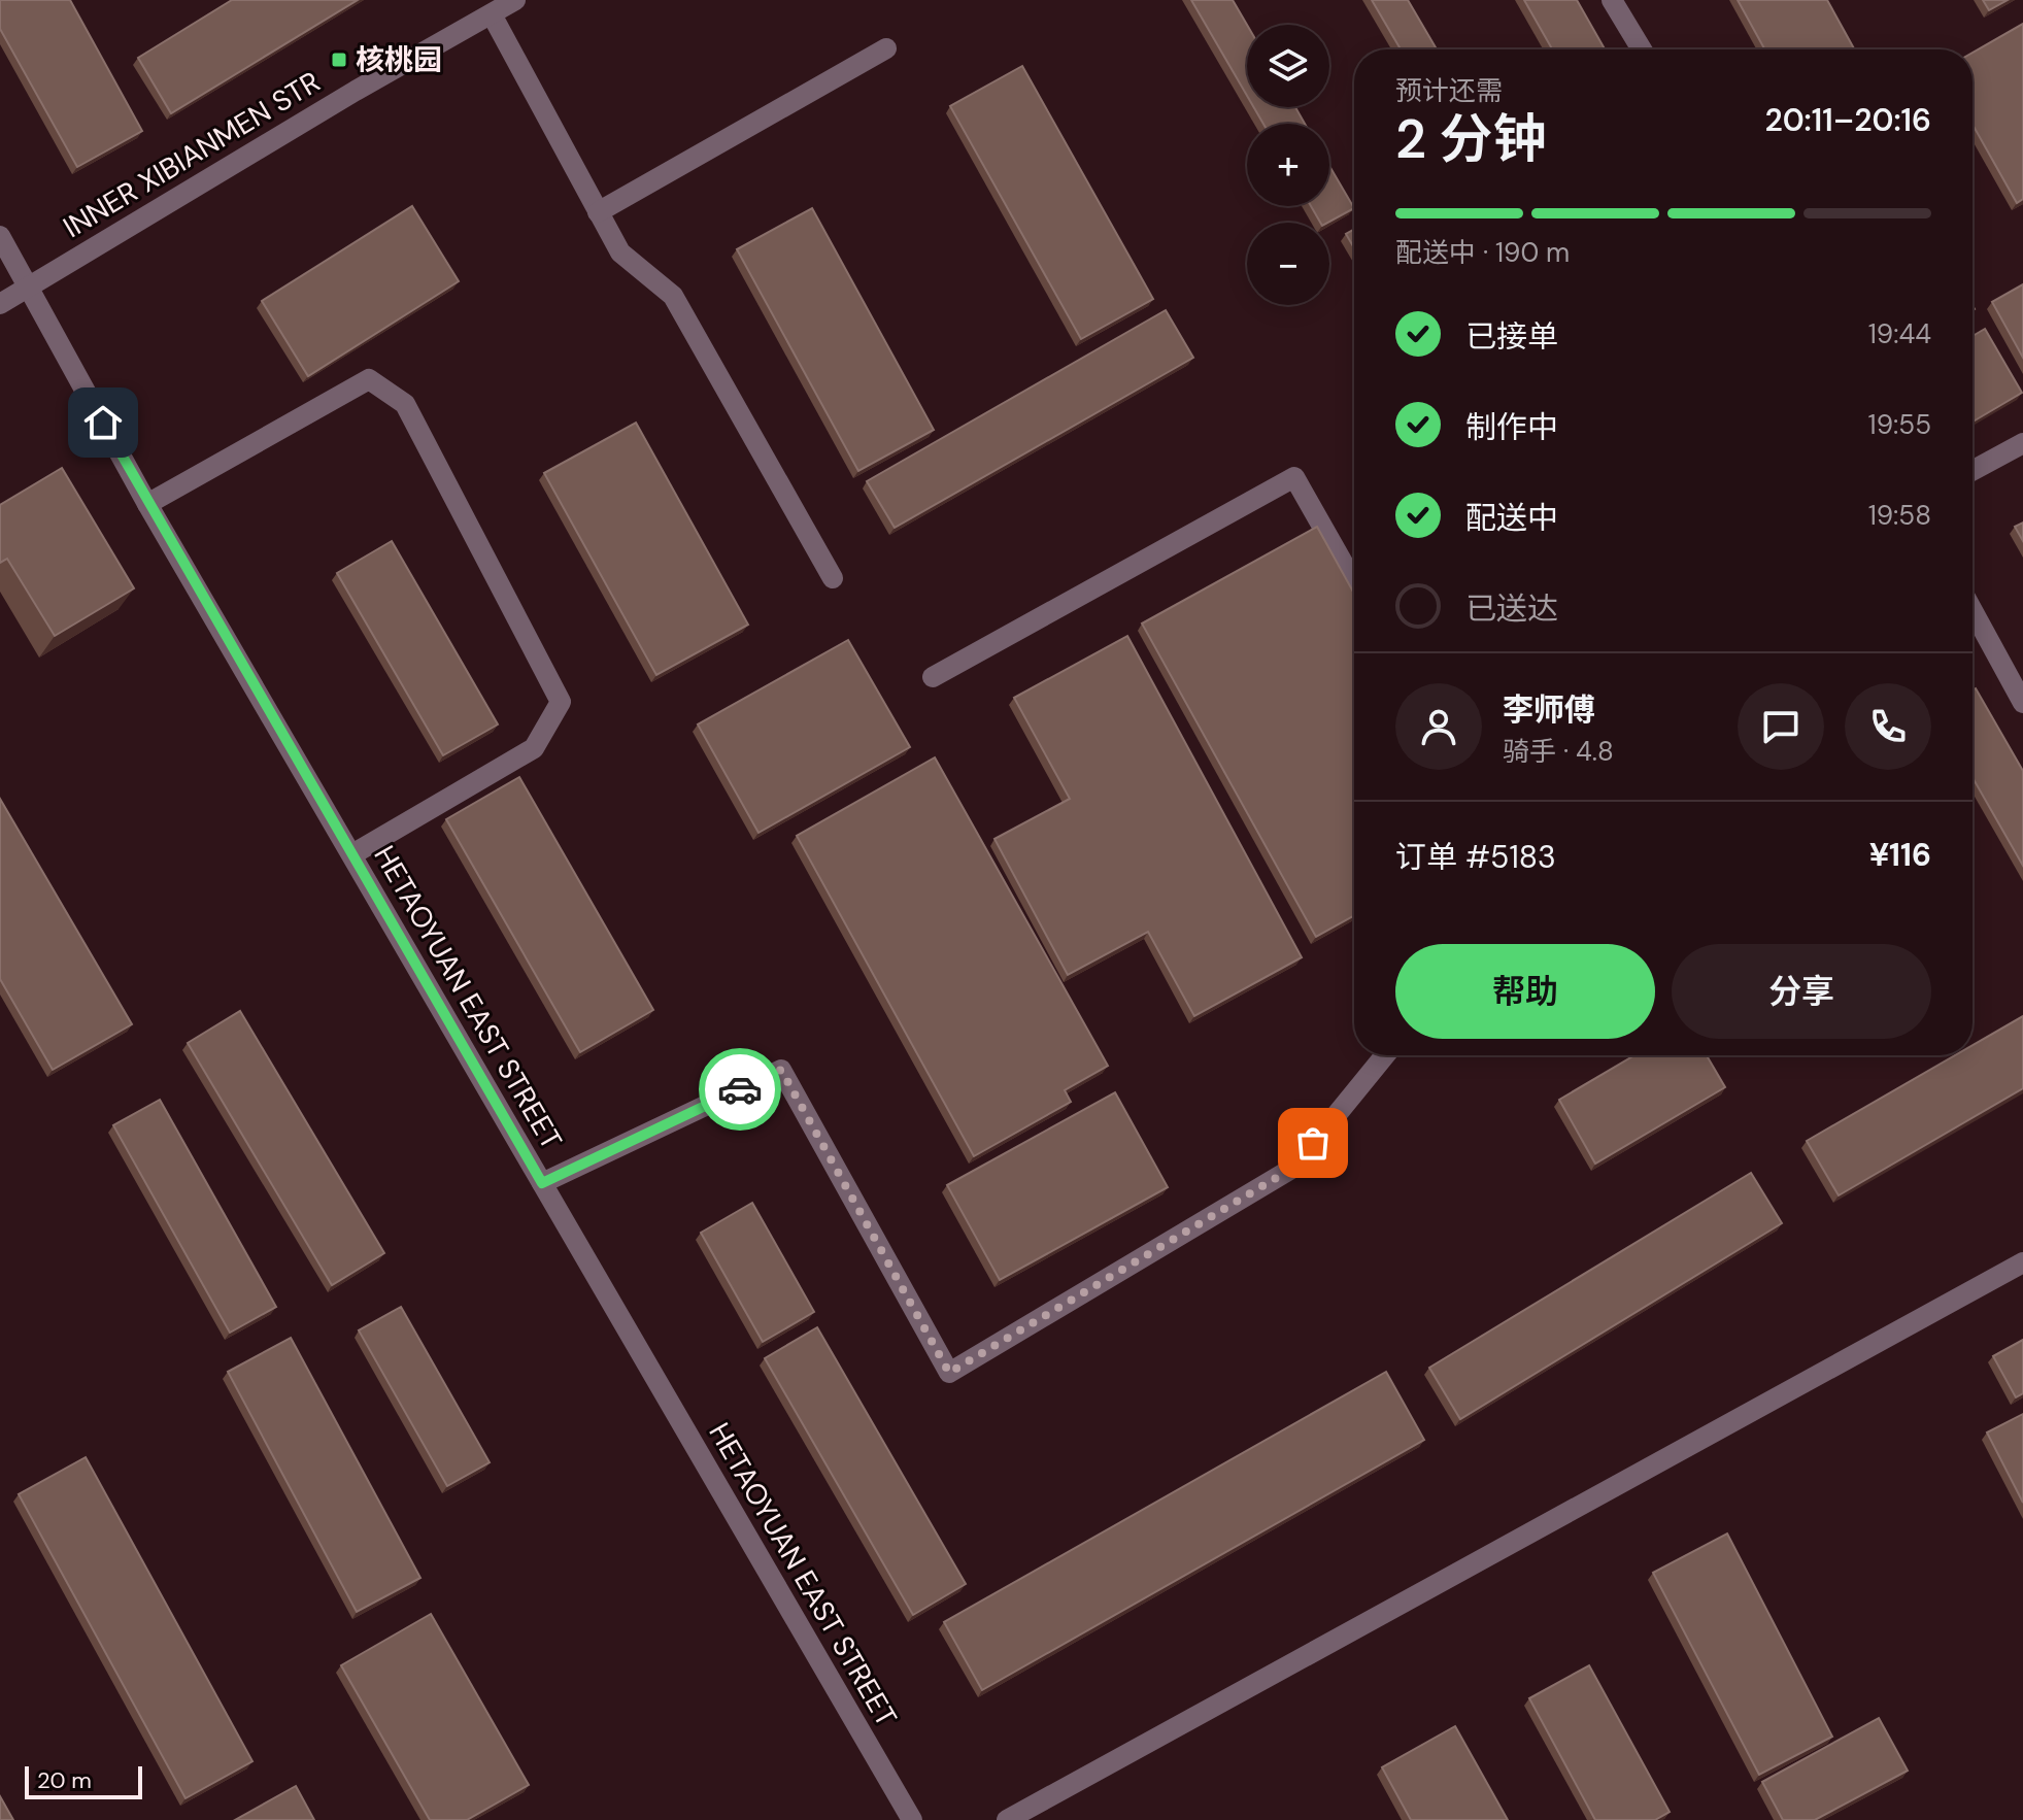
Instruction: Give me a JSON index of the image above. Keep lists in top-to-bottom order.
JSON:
{
  "streets": {
    "street": ["INNER XIBIANMEN STR", "HETAOYUAN EAST STREET"]
  },
  "crossings": [
    ["INNER XIBIANMEN STR", "HETAOYUAN EAST STREET"]
  ],
  "places": {
    "transit": ["核桃园"]
  },
  "scale_bar": "20 m",
  "page": {
    "map_buttons": ["+", "−"],
    "heading": ["2 分钟", "预计还需", "20:11–20:16"],
    "panel": [
      "李师傅",
      "骑手 · 4.8",
      "订单 #5183",
      "¥116"
    ],
    "bar": "配送中 · 190 m",
    "list": [
      ["已接单", "19:44"],
      ["制作中", "19:55"],
      ["配送中", "19:58"],
      "已送达"
    ],
    "buttons": ["帮助", "分享"],
    "scale": "20 m"
  }
}
